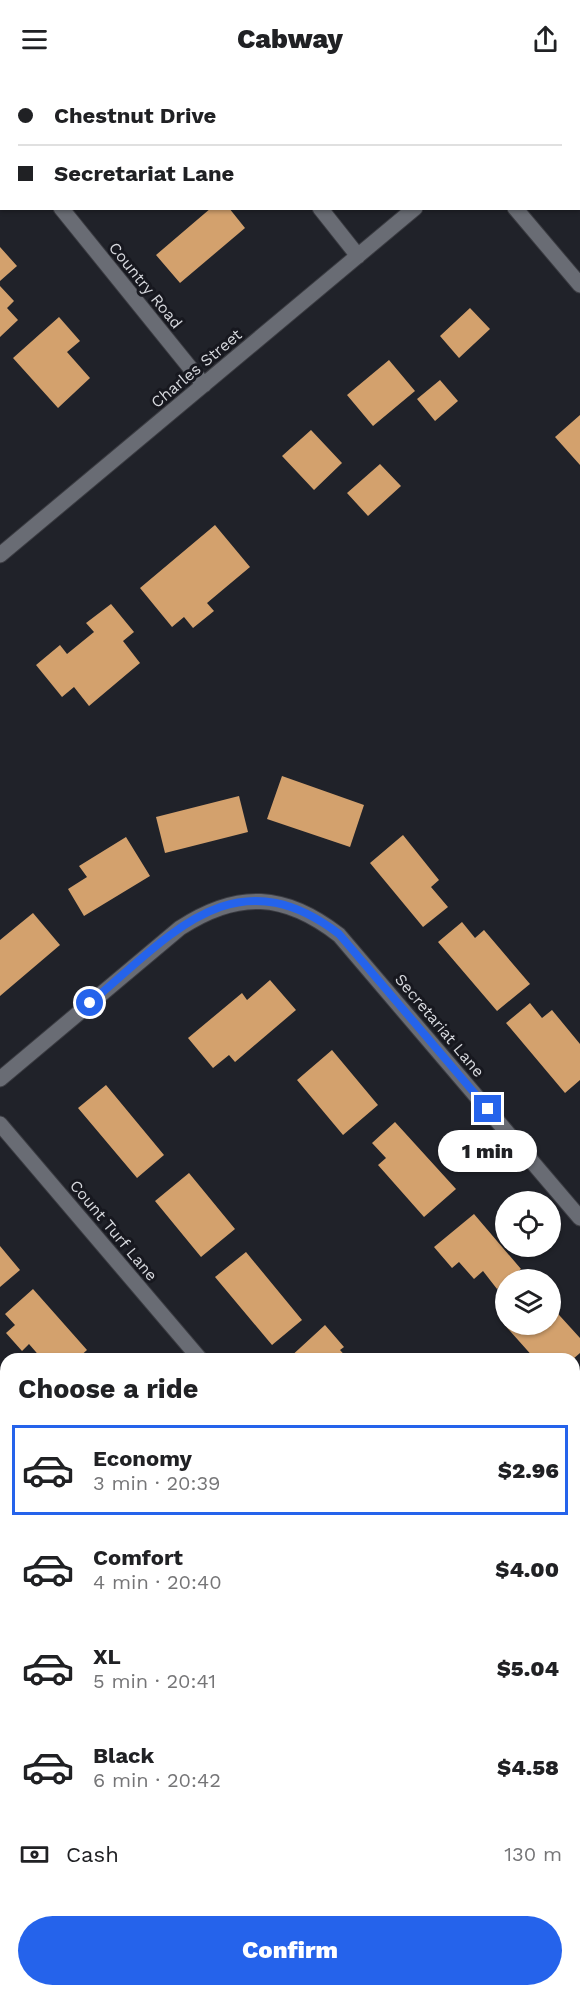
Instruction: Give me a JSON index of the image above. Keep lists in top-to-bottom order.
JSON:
{
  "streets": {
    "street": [
      "Country Road",
      "Charles Street",
      "Secretariat Lane",
      "Count Turf Lane"
    ]
  },
  "crossings": [
    ["Country Road", "Charles Street"]
  ],
  "page": {
    "header": "Cabway",
    "banner": ["Chestnut Drive", "Secretariat Lane"],
    "bubble": "1 min",
    "heading": "Choose a ride",
    "list": [
      {
        "name": "Economy",
        "note": "3 min · 20:39",
        "value": "$2.96"
      },
      {
        "name": "Comfort",
        "note": "4 min · 20:40",
        "value": "$4.00"
      },
      {
        "name": "XL",
        "note": "5 min · 20:41",
        "value": "$5.04"
      },
      {
        "name": "Black",
        "note": "6 min · 20:42",
        "value": "$4.58"
      }
    ],
    "pay": ["Cash", "130 m"],
    "buttons": "Confirm"
  }
}
